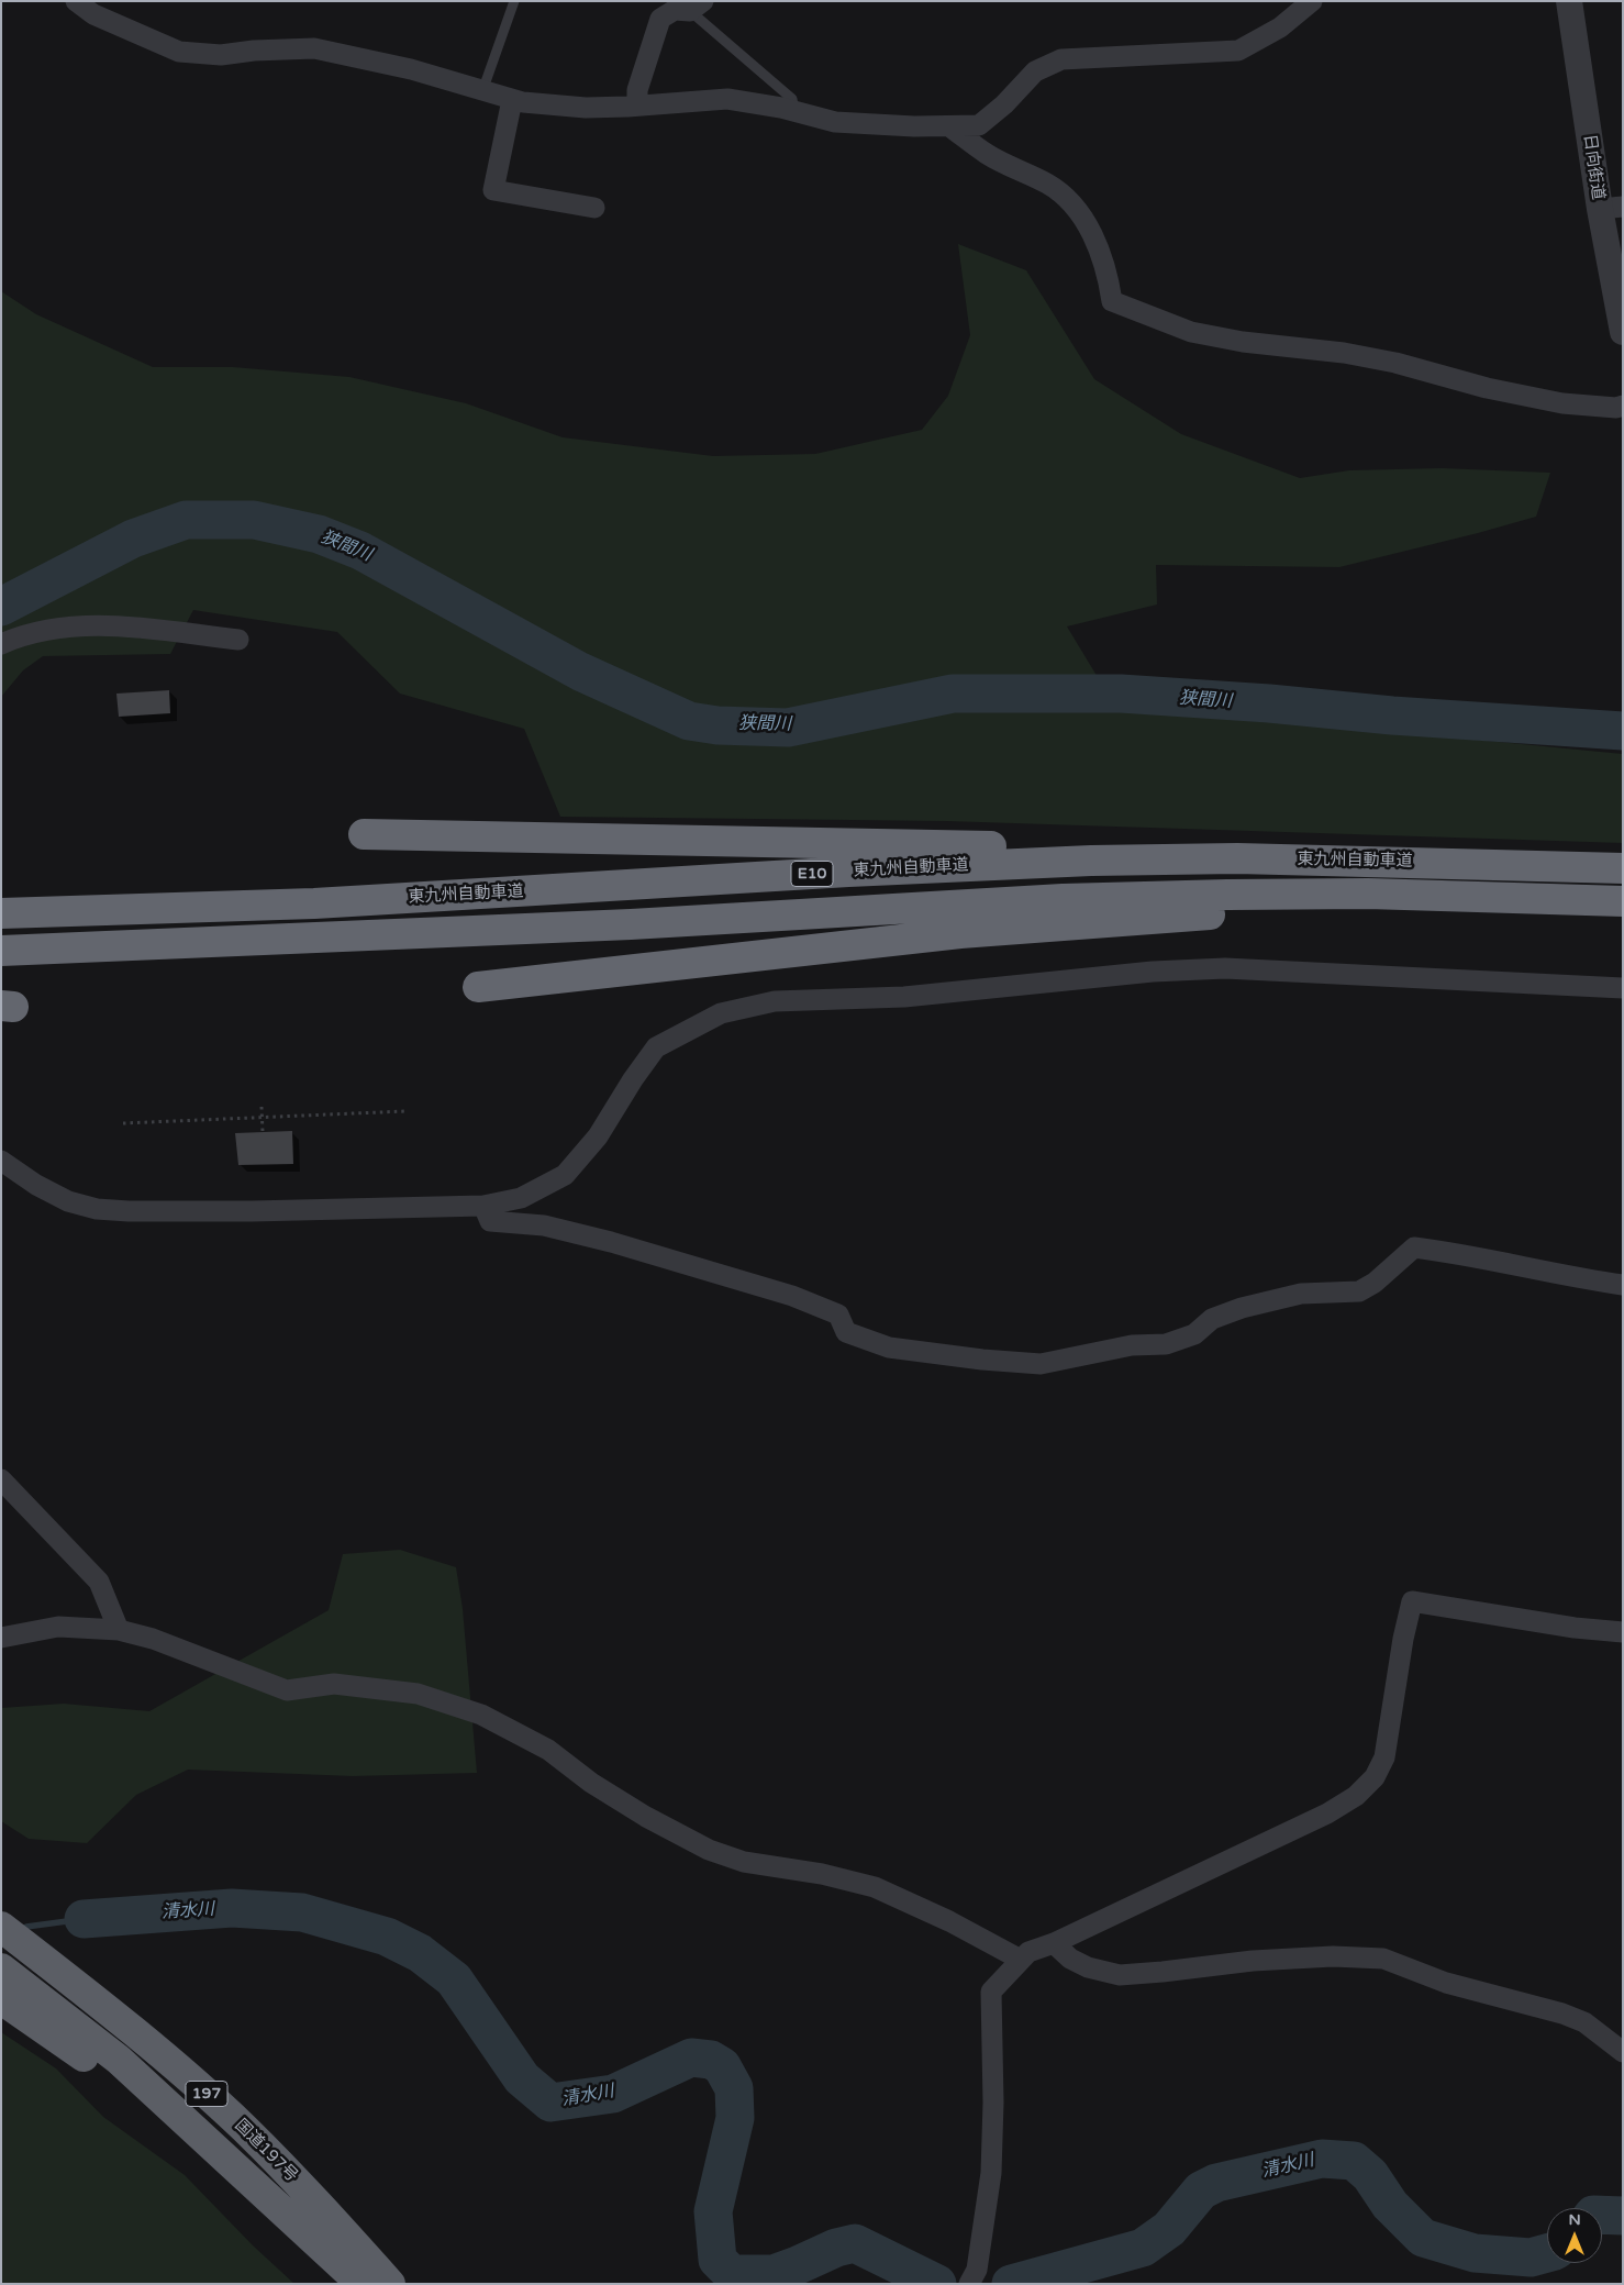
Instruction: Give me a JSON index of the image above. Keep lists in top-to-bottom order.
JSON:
{
  "streets": {
    "highway": [
      "東九州自動車道",
      "E10",
      "197",
      "国道197号"
    ],
    "street": ["日向街道"]
  },
  "water": ["狭間川", "清水川"],
  "north": "top"
}
